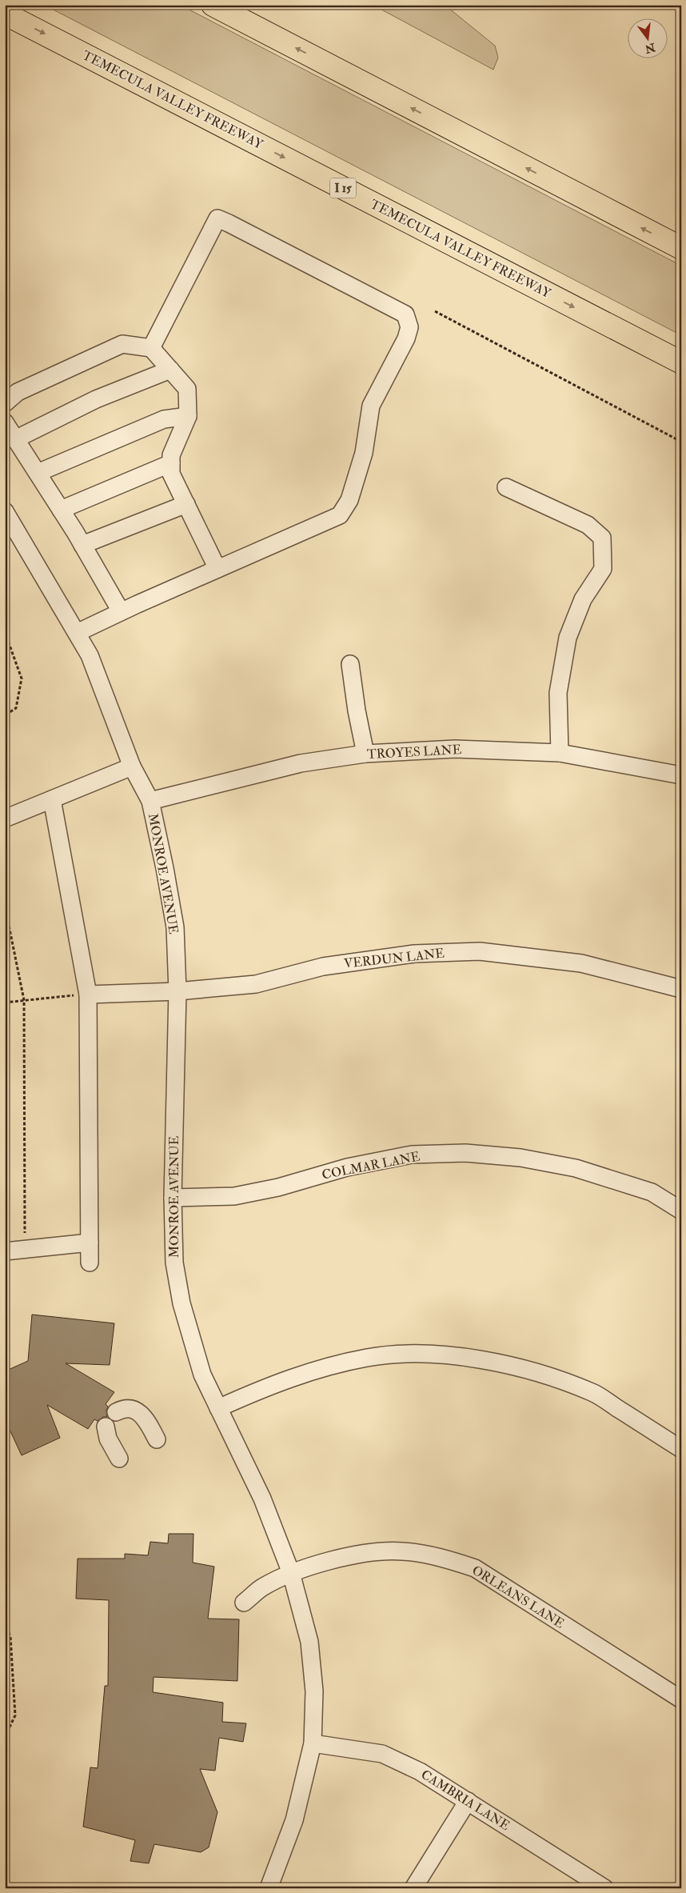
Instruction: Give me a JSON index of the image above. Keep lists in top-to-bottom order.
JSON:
{
  "streets": {
    "highway": ["TEMECULA VALLEY FREEWAY", "I 15"],
    "street": [
      "TROYES LANE",
      "MONROE AVENUE",
      "VERDUN LANE",
      "COLMAR LANE",
      "ORLEANS LANE",
      "CAMBRIA LANE"
    ]
  },
  "crossings": [
    ["TROYES LANE", "MONROE AVENUE"],
    ["MONROE AVENUE", "VERDUN LANE"],
    ["MONROE AVENUE", "COLMAR LANE"],
    ["MONROE AVENUE", "ORLEANS LANE"],
    ["MONROE AVENUE", "CAMBRIA LANE"]
  ],
  "north": "bottom"
}
